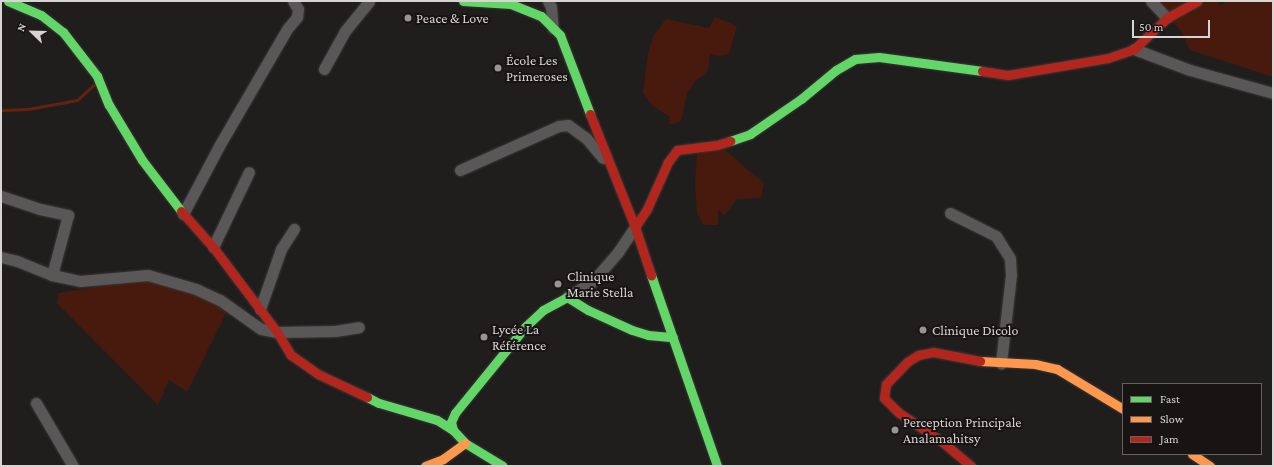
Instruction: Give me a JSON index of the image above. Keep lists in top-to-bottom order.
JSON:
{
  "places": [
    "Peace & Love",
    "École Les Primeroses",
    "Clinique Marie Stella",
    "Clinique Dicolo",
    "Lycée La Référence",
    "Perception Principale Analamahitsy"
  ],
  "legend": ["Fast", "Slow", "Jam"],
  "scale_bar": "50 m",
  "north": "top left"
}
